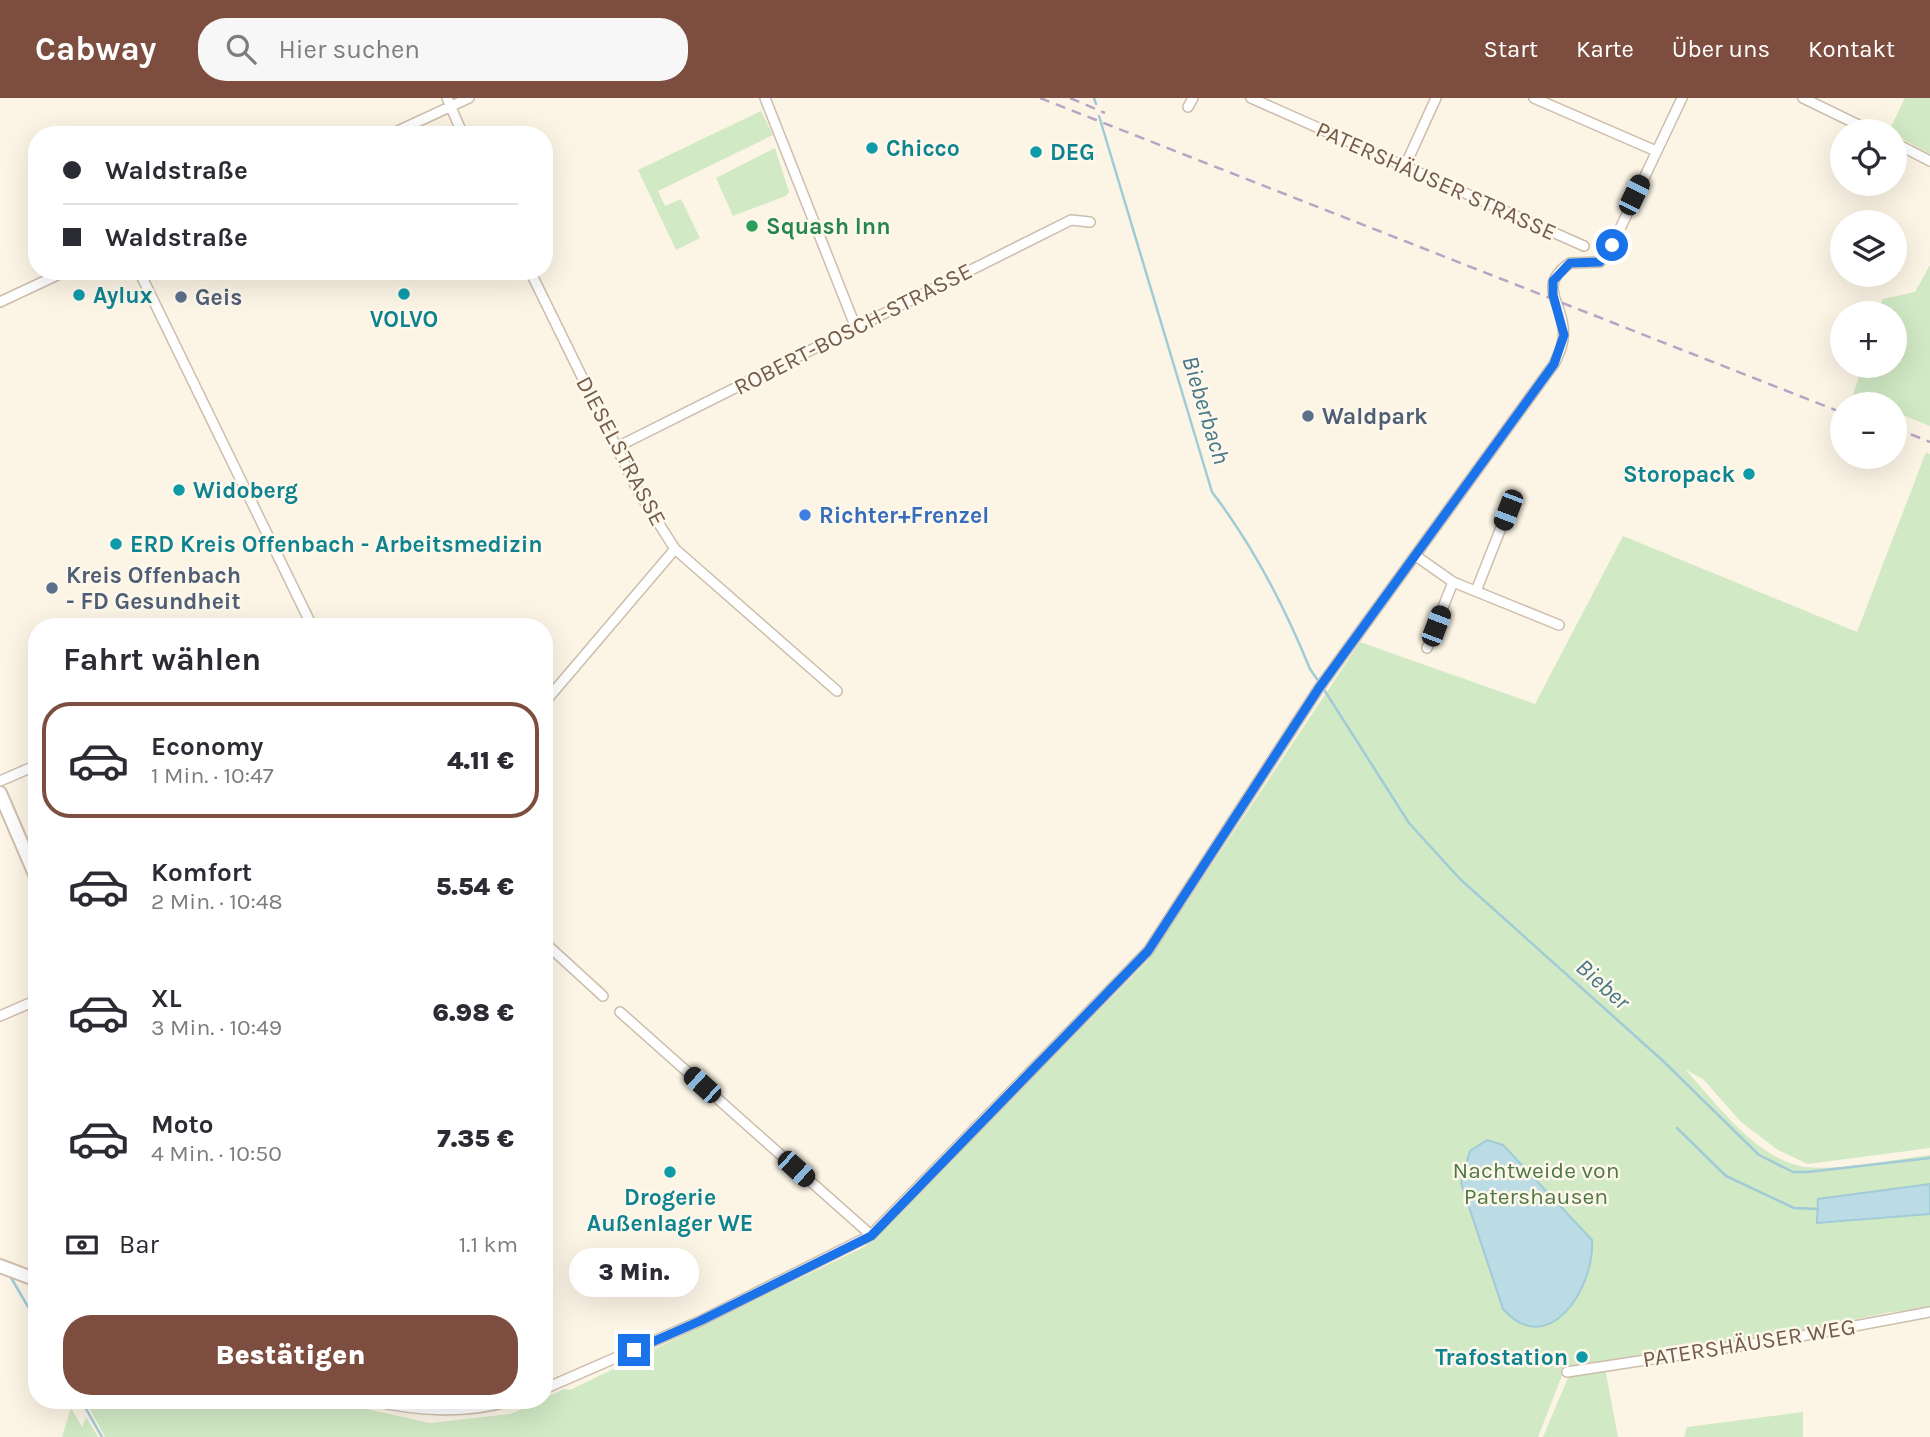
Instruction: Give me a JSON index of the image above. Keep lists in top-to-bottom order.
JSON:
{
  "streets": {
    "street": [
      "PATERSHÄUSER STRASSE",
      "ROBERT-BOSCH-STRASSE",
      "DIESELSTRASSE",
      "PATERSHÄUSER WEG"
    ]
  },
  "crossings": [
    ["ROBERT-BOSCH-STRASSE", "DIESELSTRASSE"]
  ],
  "water": ["Bieberbach", "Bieber"],
  "parks": ["Nachtweide von Patershausen"],
  "places": [
    "Chicco",
    "DEG",
    "Squash Inn",
    "VOLVO",
    "Aylux",
    "Geis",
    "Waldpark",
    "Storopack",
    "Widoberg",
    "Richter+Frenzel",
    "ERD Kreis Offenbach - Arbeitsmedizin",
    "Kreis Offenbach - FD Gesundheit",
    "Drogerie Außenlager WE",
    "Trafostation"
  ],
  "page": {
    "header": "Cabway",
    "search": "Hier suchen",
    "nav": [
      "Start",
      "Karte",
      "Über uns",
      "Kontakt"
    ],
    "map_buttons": ["+", "−"],
    "banner": ["Waldstraße", "Waldstraße"],
    "heading": "Fahrt wählen",
    "list": [
      {
        "name": "Economy",
        "note": "1 Min. · 10:47",
        "value": "4.11 €"
      },
      {
        "name": "Komfort",
        "note": "2 Min. · 10:48",
        "value": "5.54 €"
      },
      {
        "name": "XL",
        "note": "3 Min. · 10:49",
        "value": "6.98 €"
      },
      {
        "name": "Moto",
        "note": "4 Min. · 10:50",
        "value": "7.35 €"
      }
    ],
    "pay": ["Bar", "1.1 km"],
    "bubble": "3 Min.",
    "buttons": "Bestätigen"
  }
}
